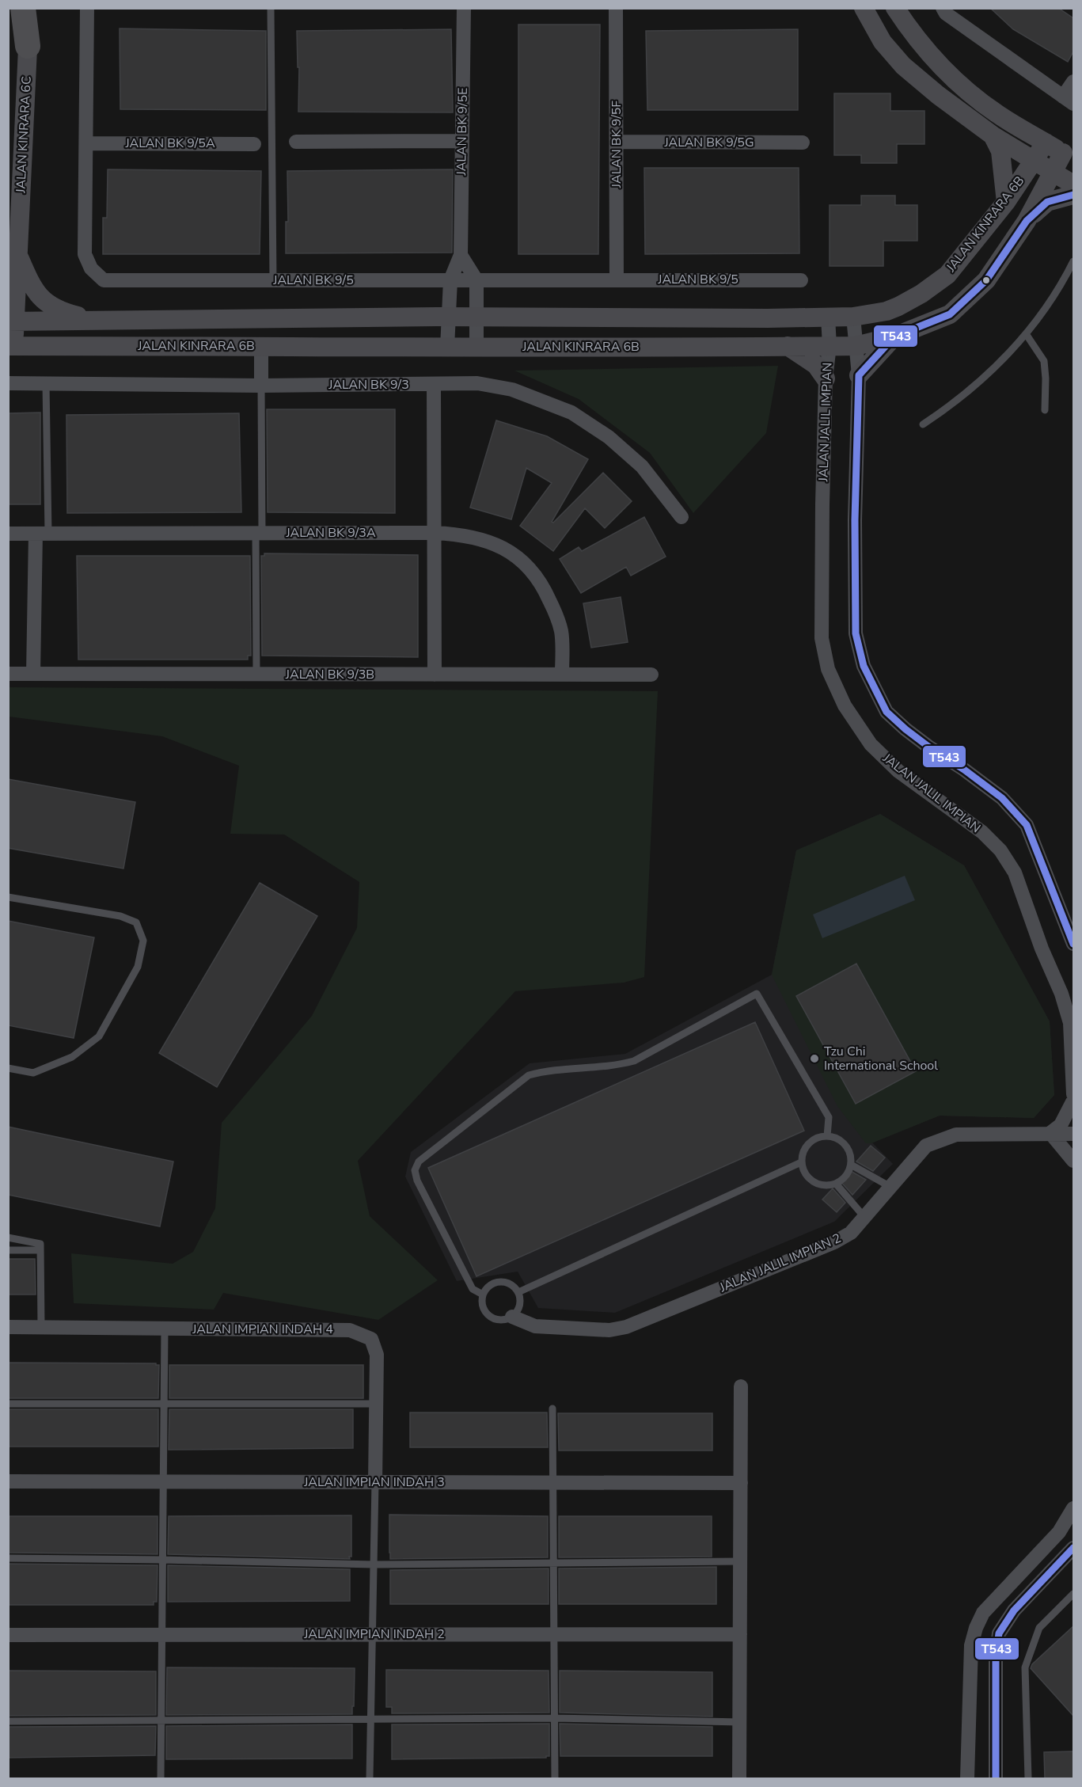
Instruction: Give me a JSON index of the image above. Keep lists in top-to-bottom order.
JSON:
{
  "streets": {
    "street": [
      "JALAN BK 9/5E",
      "JALAN KINRARA 6C",
      "JALAN BK 9/5G",
      "JALAN BK 9/5A",
      "JALAN BK 9/5F",
      "JALAN KINRARA 6B",
      "JALAN BK 9/5",
      "JALAN BK 9/3",
      "JALAN JALIL IMPIAN",
      "JALAN BK 9/3A",
      "JALAN BK 9/3B",
      "JALAN JALIL IMPIAN 2",
      "JALAN IMPIAN INDAH 4",
      "JALAN IMPIAN INDAH 3",
      "JALAN IMPIAN INDAH 2"
    ]
  },
  "crossings": [
    ["JALAN BK 9/5E", "JALAN KINRARA 6B"],
    ["JALAN BK 9/5E", "JALAN BK 9/5"],
    ["JALAN KINRARA 6C", "JALAN KINRARA 6B"],
    ["JALAN BK 9/5G", "JALAN BK 9/5F"],
    ["JALAN BK 9/5A", "JALAN BK 9/5"],
    ["JALAN BK 9/5F", "JALAN BK 9/5"],
    ["JALAN KINRARA 6B", "JALAN JALIL IMPIAN"],
    ["JALAN BK 9/3A", "JALAN BK 9/3B"],
    ["JALAN IMPIAN INDAH 4", "JALAN IMPIAN INDAH 3"]
  ],
  "places": ["Tzu Chi International School"],
  "lines": ["transit line T543"]
}
